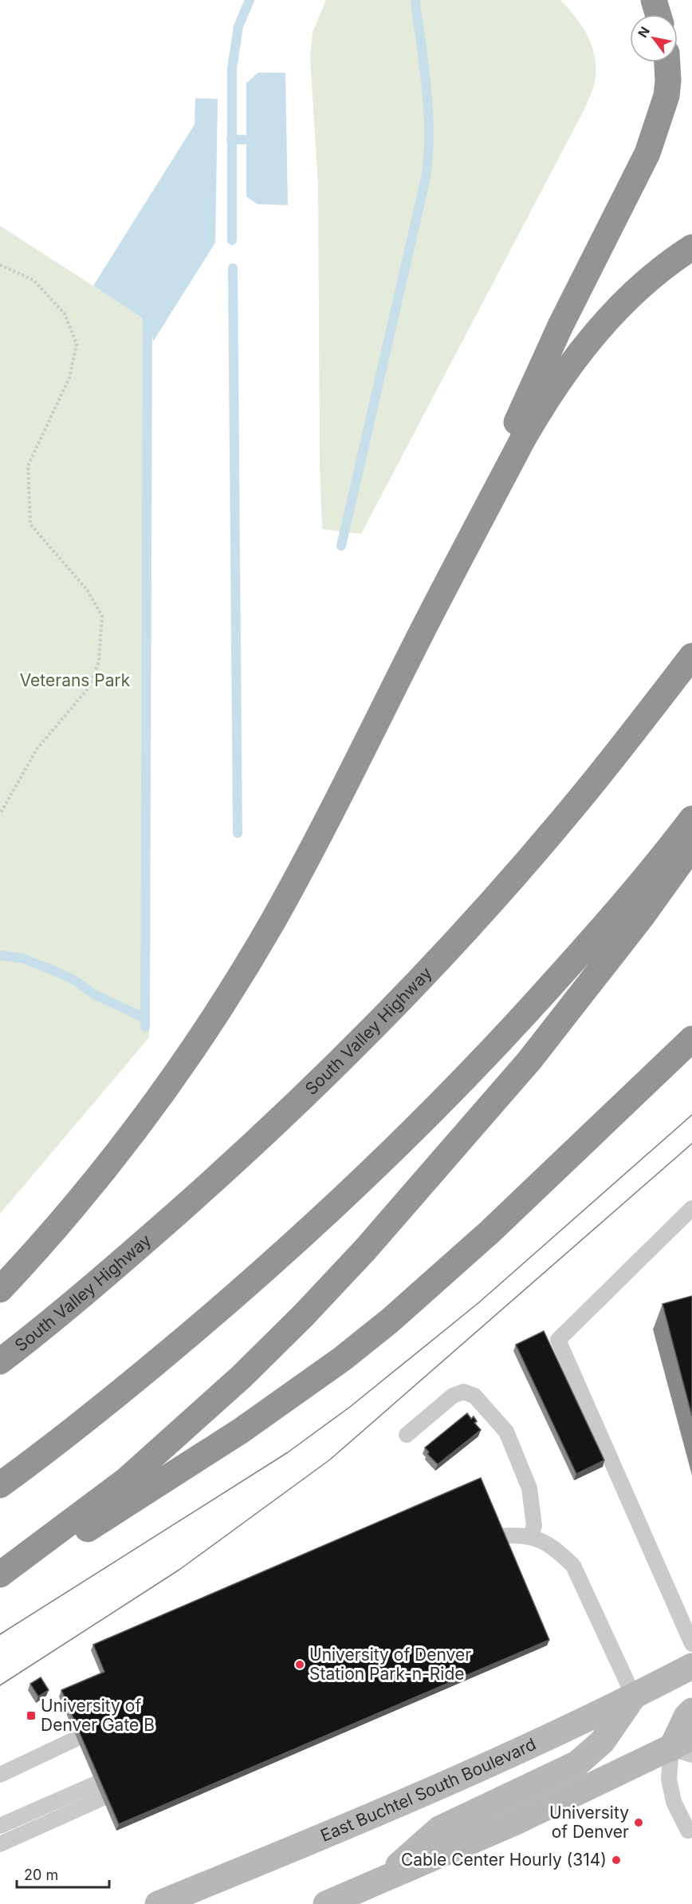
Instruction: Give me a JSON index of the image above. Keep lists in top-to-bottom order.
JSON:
{
  "streets": {
    "highway": ["South Valley Highway"],
    "main road": ["East Buchtel South Boulevard"]
  },
  "parks": ["Veterans Park"],
  "places": {
    "other": ["University of Denver Station Park-n-Ride", "University of Denver", "Cable Center Hourly (314)"],
    "transit": ["University of Denver Gate B"]
  },
  "scale_bar": "20 m",
  "north": "top left"
}
